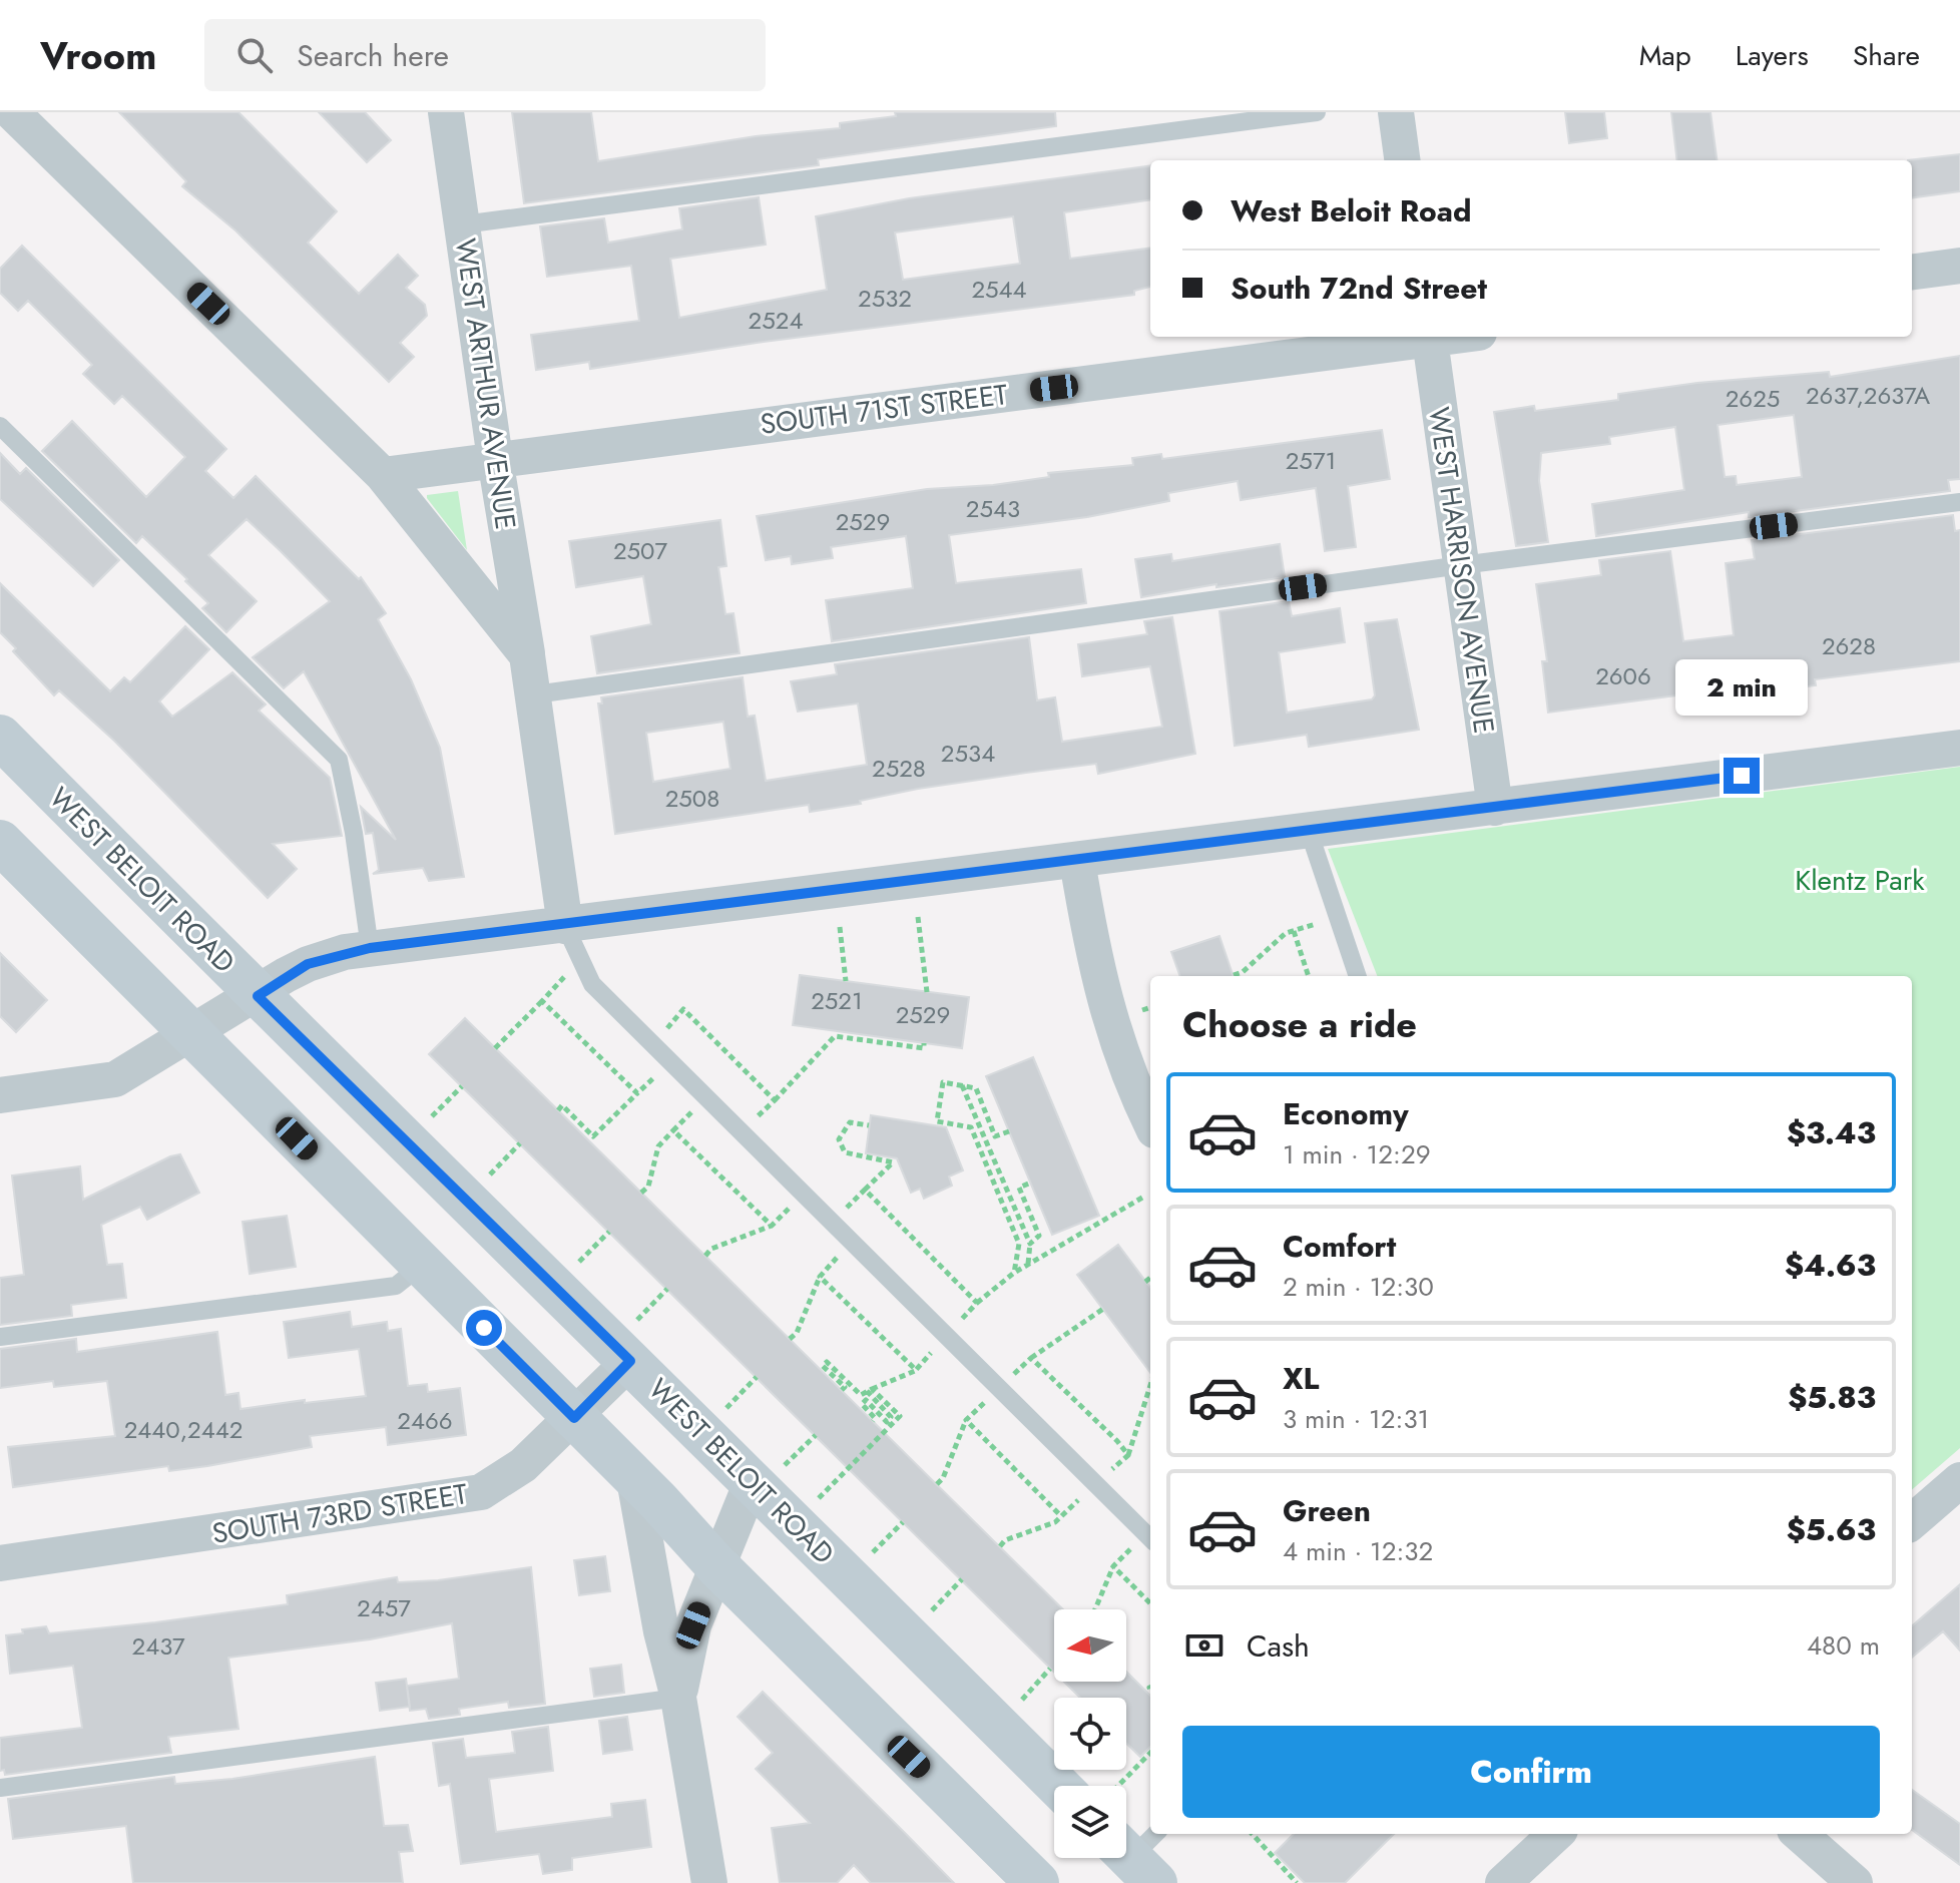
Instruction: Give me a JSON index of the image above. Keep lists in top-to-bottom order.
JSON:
{
  "streets": {
    "main road": ["WEST BELOIT ROAD"],
    "street": [
      "WEST ARTHUR AVENUE",
      "SOUTH 71ST STREET",
      "WEST HARRISON AVENUE",
      "SOUTH 73RD STREET"
    ]
  },
  "crossings": [
    ["WEST ARTHUR AVENUE", "SOUTH 71ST STREET"],
    ["SOUTH 71ST STREET", "WEST HARRISON AVENUE"],
    ["WEST BELOIT ROAD", "SOUTH 73RD STREET"]
  ],
  "parks": ["Klentz Park"],
  "house_numbers": [
    "2544",
    "2532",
    "2524",
    "2637,2637A",
    "2625",
    "2571",
    "2543",
    "2529",
    "2507",
    "2628",
    "2606",
    "2534",
    "2528",
    "2508",
    "2521",
    "2529",
    "2466",
    "2440,2442",
    "2457",
    "2437"
  ],
  "north": "left",
  "page": {
    "header": "Vroom",
    "search": "Search here",
    "nav": ["Map", "Layers", "Share"],
    "banner": ["West Beloit Road", "South 72nd Street"],
    "bubble": "2 min",
    "heading": "Choose a ride",
    "list": [
      {
        "name": "Economy",
        "note": "1 min · 12:29",
        "value": "$3.43"
      },
      {
        "name": "Comfort",
        "note": "2 min · 12:30",
        "value": "$4.63"
      },
      {
        "name": "XL",
        "note": "3 min · 12:31",
        "value": "$5.83"
      },
      {
        "name": "Green",
        "note": "4 min · 12:32",
        "value": "$5.63"
      }
    ],
    "pay": ["Cash", "480 m"],
    "buttons": "Confirm"
  }
}
